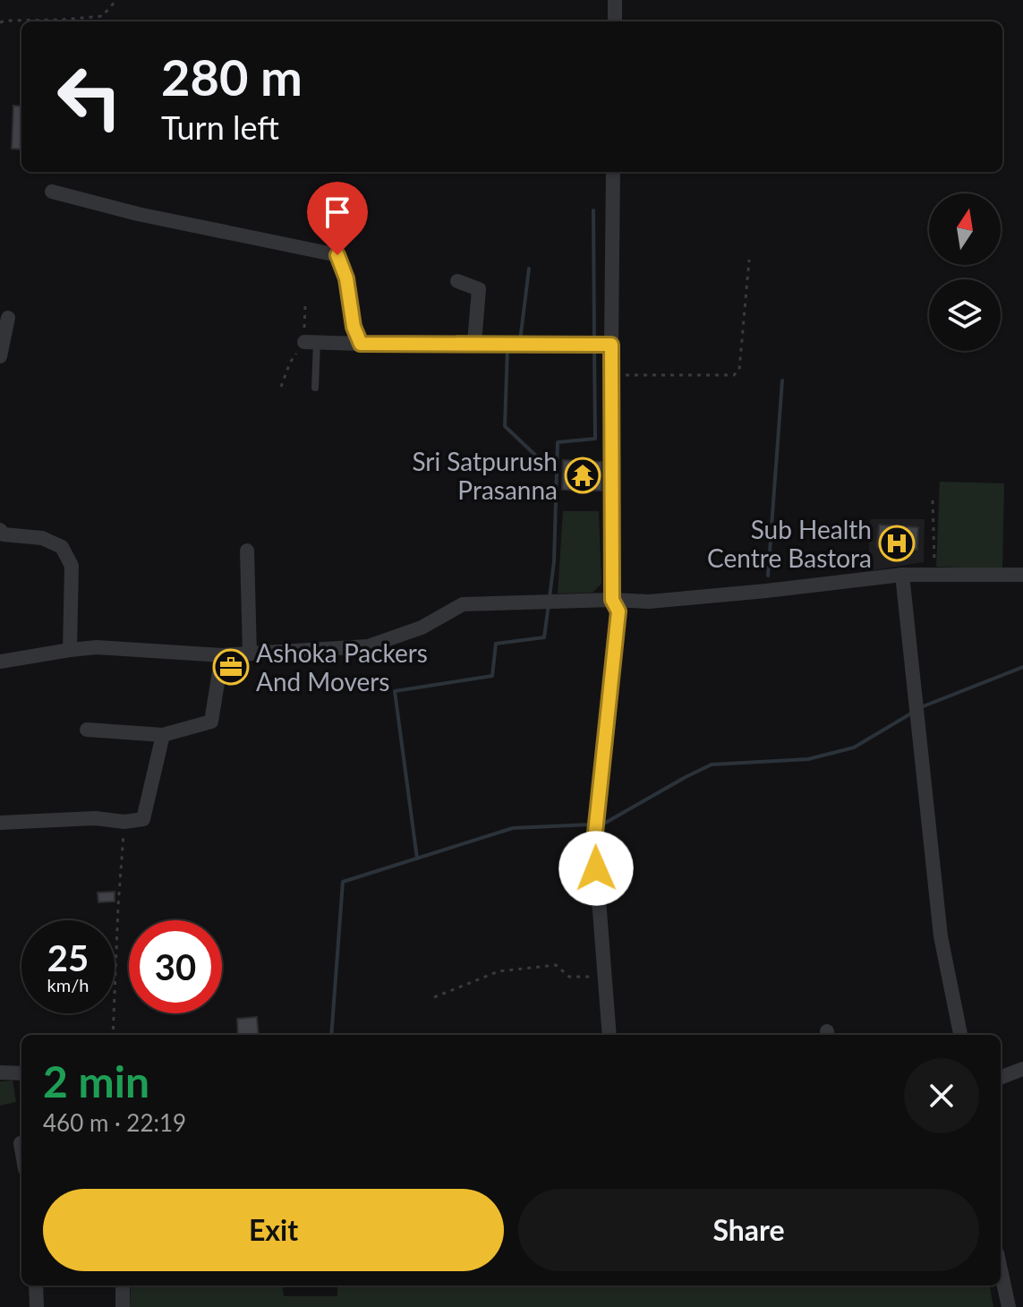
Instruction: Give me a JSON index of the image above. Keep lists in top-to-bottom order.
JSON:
{
  "places": {
    "temple": ["Sri Satpurush Prasanna"],
    "hospital": ["Sub Health Centre Bastora"],
    "office": ["Ashoka Packers And Movers"]
  },
  "north": "top",
  "page": {
    "turn": ["280 m", "Turn left"],
    "speed": "25 km/h",
    "limit": "30",
    "heading": ["2 min", "460 m · 22:19"],
    "buttons": ["Exit", "Share"]
  }
}
